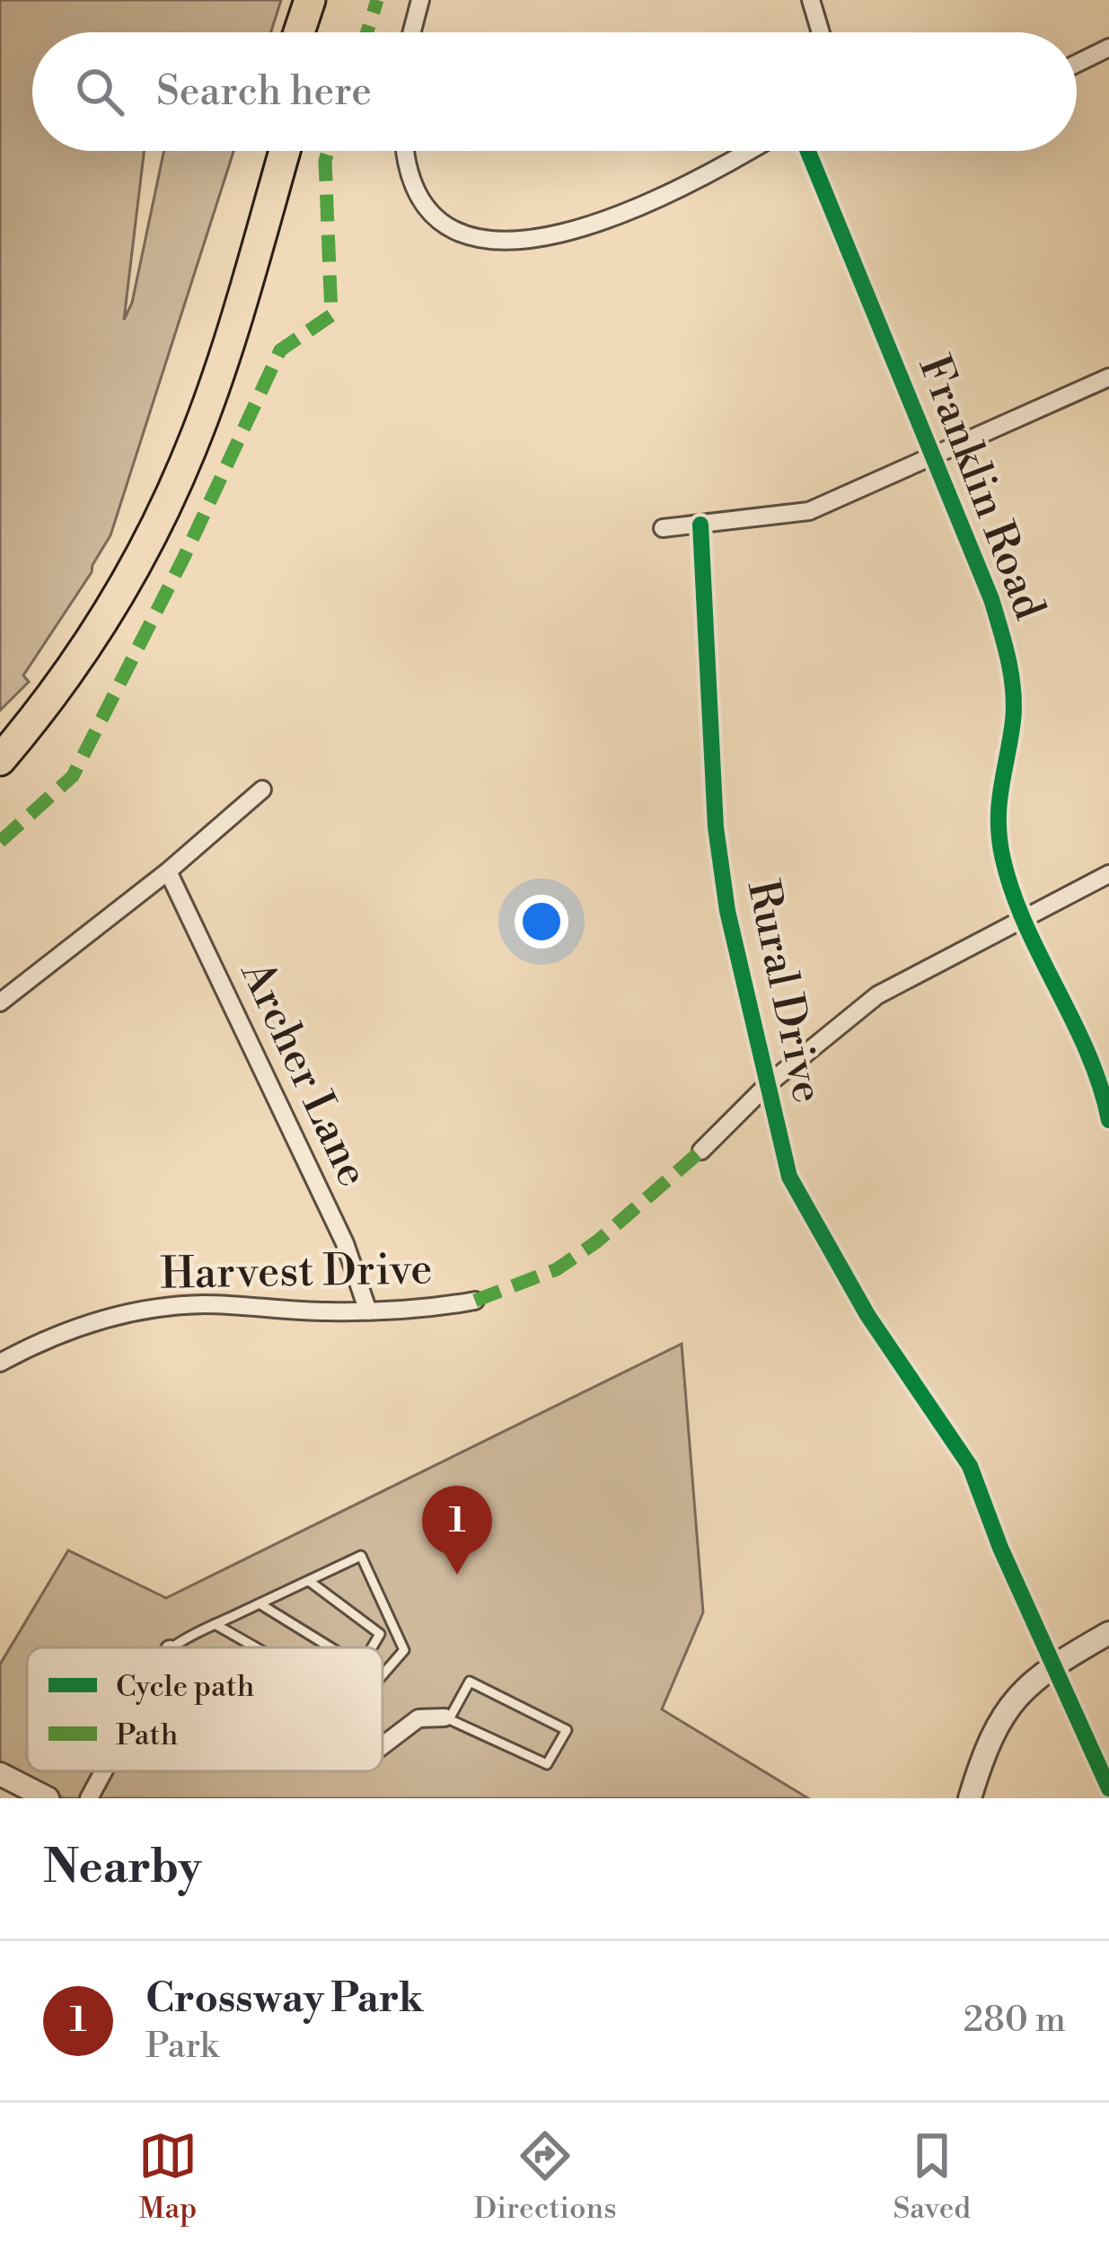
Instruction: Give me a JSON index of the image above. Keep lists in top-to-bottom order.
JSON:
{
  "streets": {
    "street": [
      "Franklin Road",
      "Rural Drive",
      "Archer Lane",
      "Harvest Drive"
    ]
  },
  "crossings": [
    ["Archer Lane", "Harvest Drive"]
  ],
  "legend": ["Cycle path", "Path"],
  "page": {
    "search": "Search here",
    "pins": "1",
    "heading": "Nearby",
    "list": [
      {
        "mark": "1",
        "name": "Crossway Park",
        "note": "Park",
        "value": "280 m"
      }
    ],
    "nav": ["Map", "Directions", "Saved"]
  }
}
